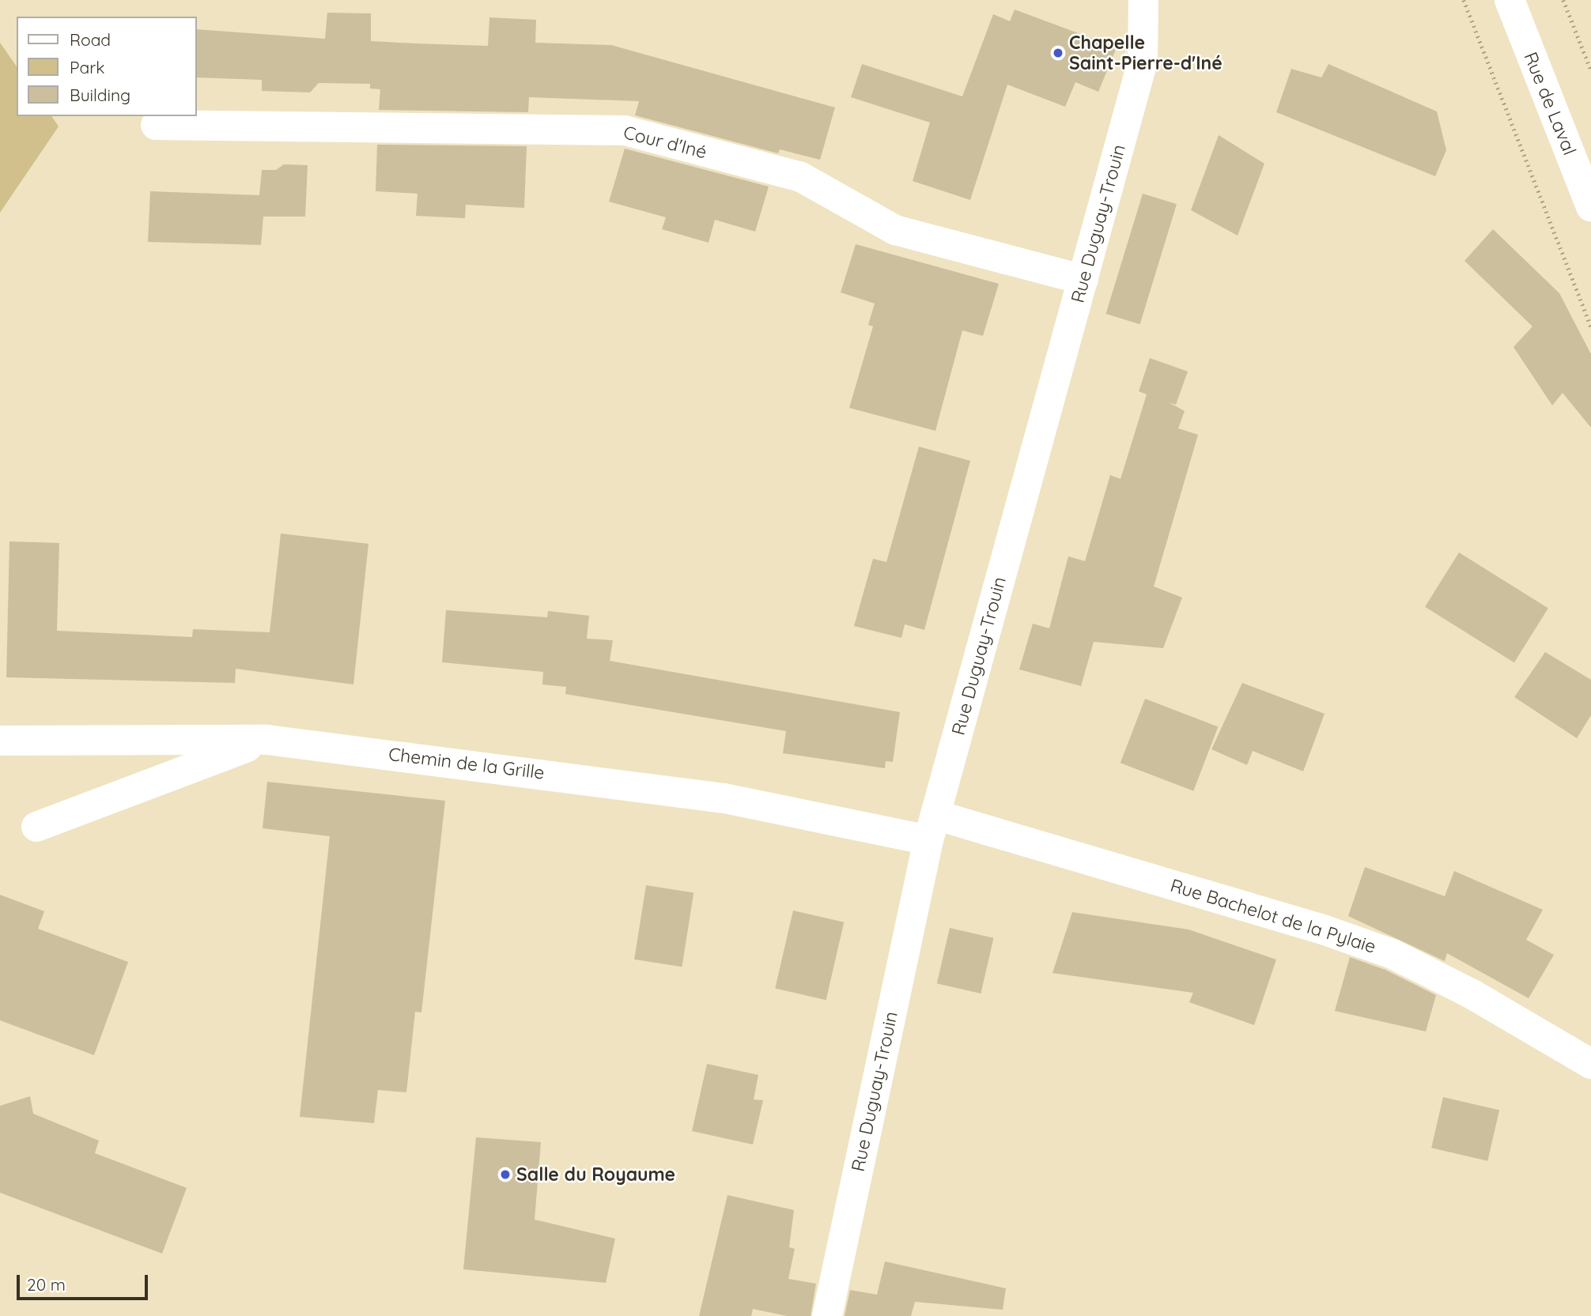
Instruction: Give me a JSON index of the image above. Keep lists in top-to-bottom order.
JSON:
{
  "streets": {
    "street": [
      "Rue de Laval",
      "Cour d'Iné",
      "Rue Duguay-Trouin",
      "Chemin de la Grille",
      "Rue Bachelot de la Pylaie"
    ]
  },
  "crossings": [
    ["Cour d'Iné", "Rue Duguay-Trouin"],
    ["Rue Duguay-Trouin", "Chemin de la Grille"],
    ["Rue Duguay-Trouin", "Rue Bachelot de la Pylaie"],
    ["Chemin de la Grille", "Rue Bachelot de la Pylaie"]
  ],
  "places": ["Chapelle Saint-Pierre-d'Iné", "Salle du Royaume"],
  "legend": ["Road", "Park", "Building"],
  "scale_bar": "20 m"
}
